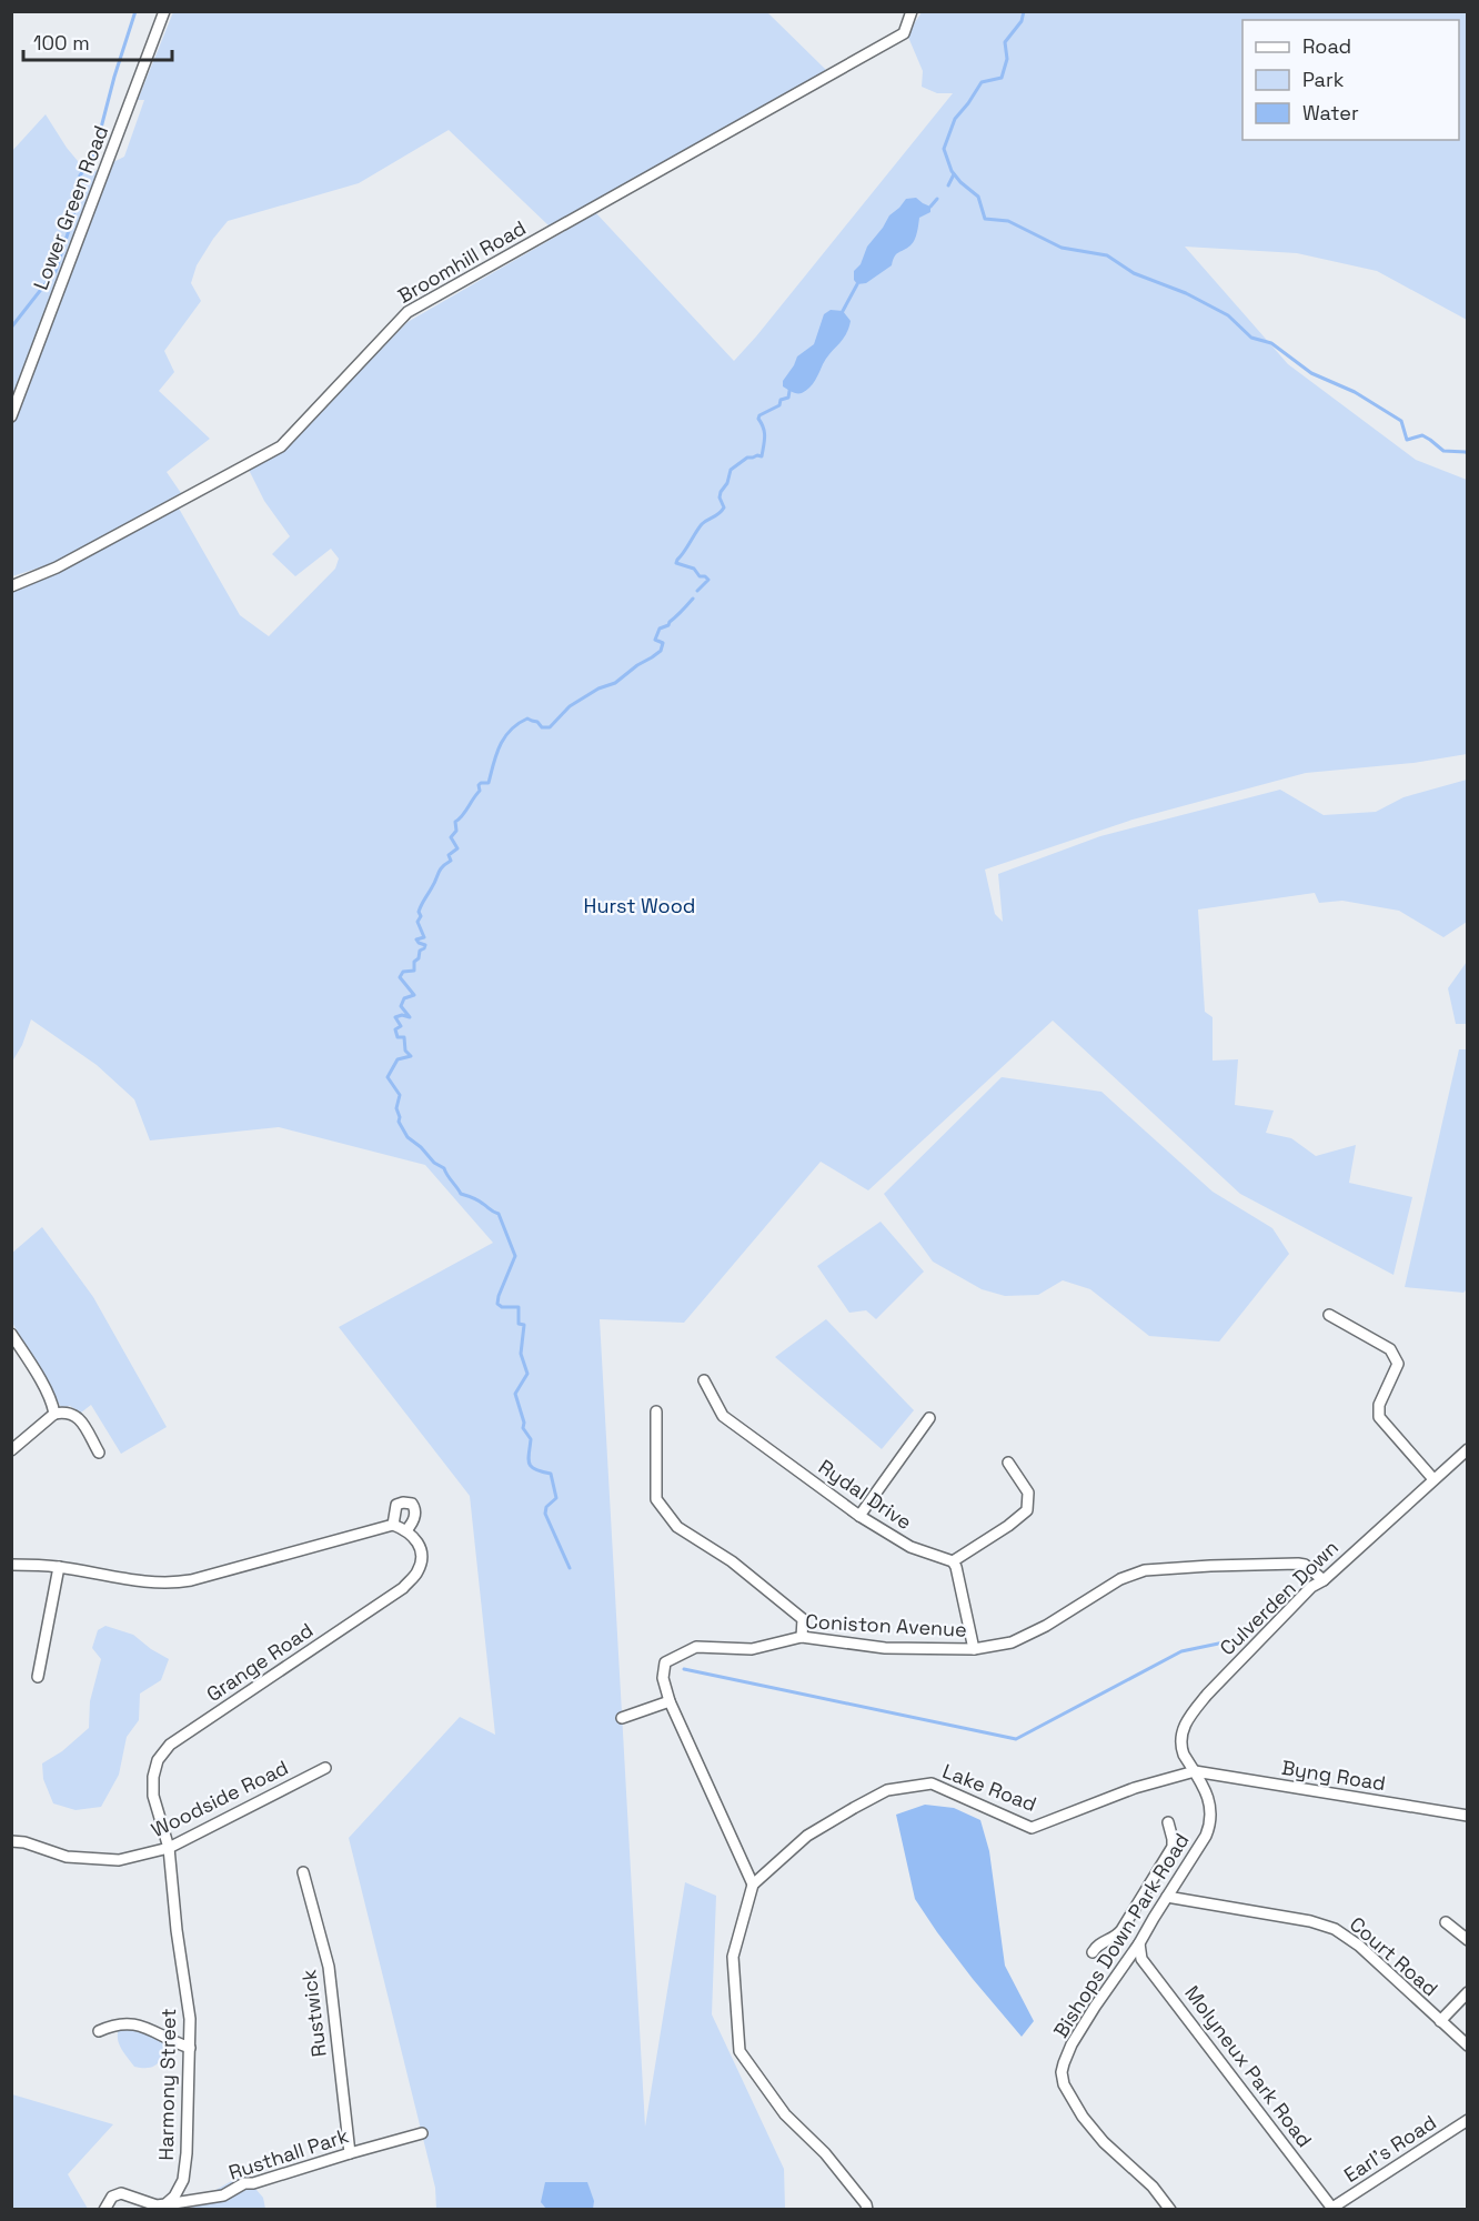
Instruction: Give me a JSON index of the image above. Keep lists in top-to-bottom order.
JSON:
{
  "streets": {
    "street": [
      "Lower Green Road",
      "Broomhill Road",
      "Rydal Drive",
      "Culverden Down",
      "Coniston Avenue",
      "Grange Road",
      "Byng Road",
      "Lake Road",
      "Woodside Road",
      "Bishops Down Park Road",
      "Court Road",
      "Rustwick",
      "Molyneux Park Road",
      "Harmony Street",
      "Earl's Road",
      "Rusthall Park"
    ]
  },
  "crossings": [
    ["Culverden Down", "Coniston Avenue"],
    ["Culverden Down", "Byng Road"],
    ["Culverden Down", "Lake Road"],
    ["Culverden Down", "Bishops Down Park Road"],
    ["Coniston Avenue", "Lake Road"],
    ["Grange Road", "Woodside Road"],
    ["Grange Road", "Harmony Street"],
    ["Byng Road", "Lake Road"],
    ["Woodside Road", "Harmony Street"],
    ["Bishops Down Park Road", "Court Road"],
    ["Bishops Down Park Road", "Molyneux Park Road"],
    ["Rustwick", "Rusthall Park"],
    ["Molyneux Park Road", "Earl's Road"],
    ["Harmony Street", "Rusthall Park"]
  ],
  "parks": ["Hurst Wood"],
  "legend": ["Road", "Park", "Water"],
  "scale_bar": "100 m"
}
